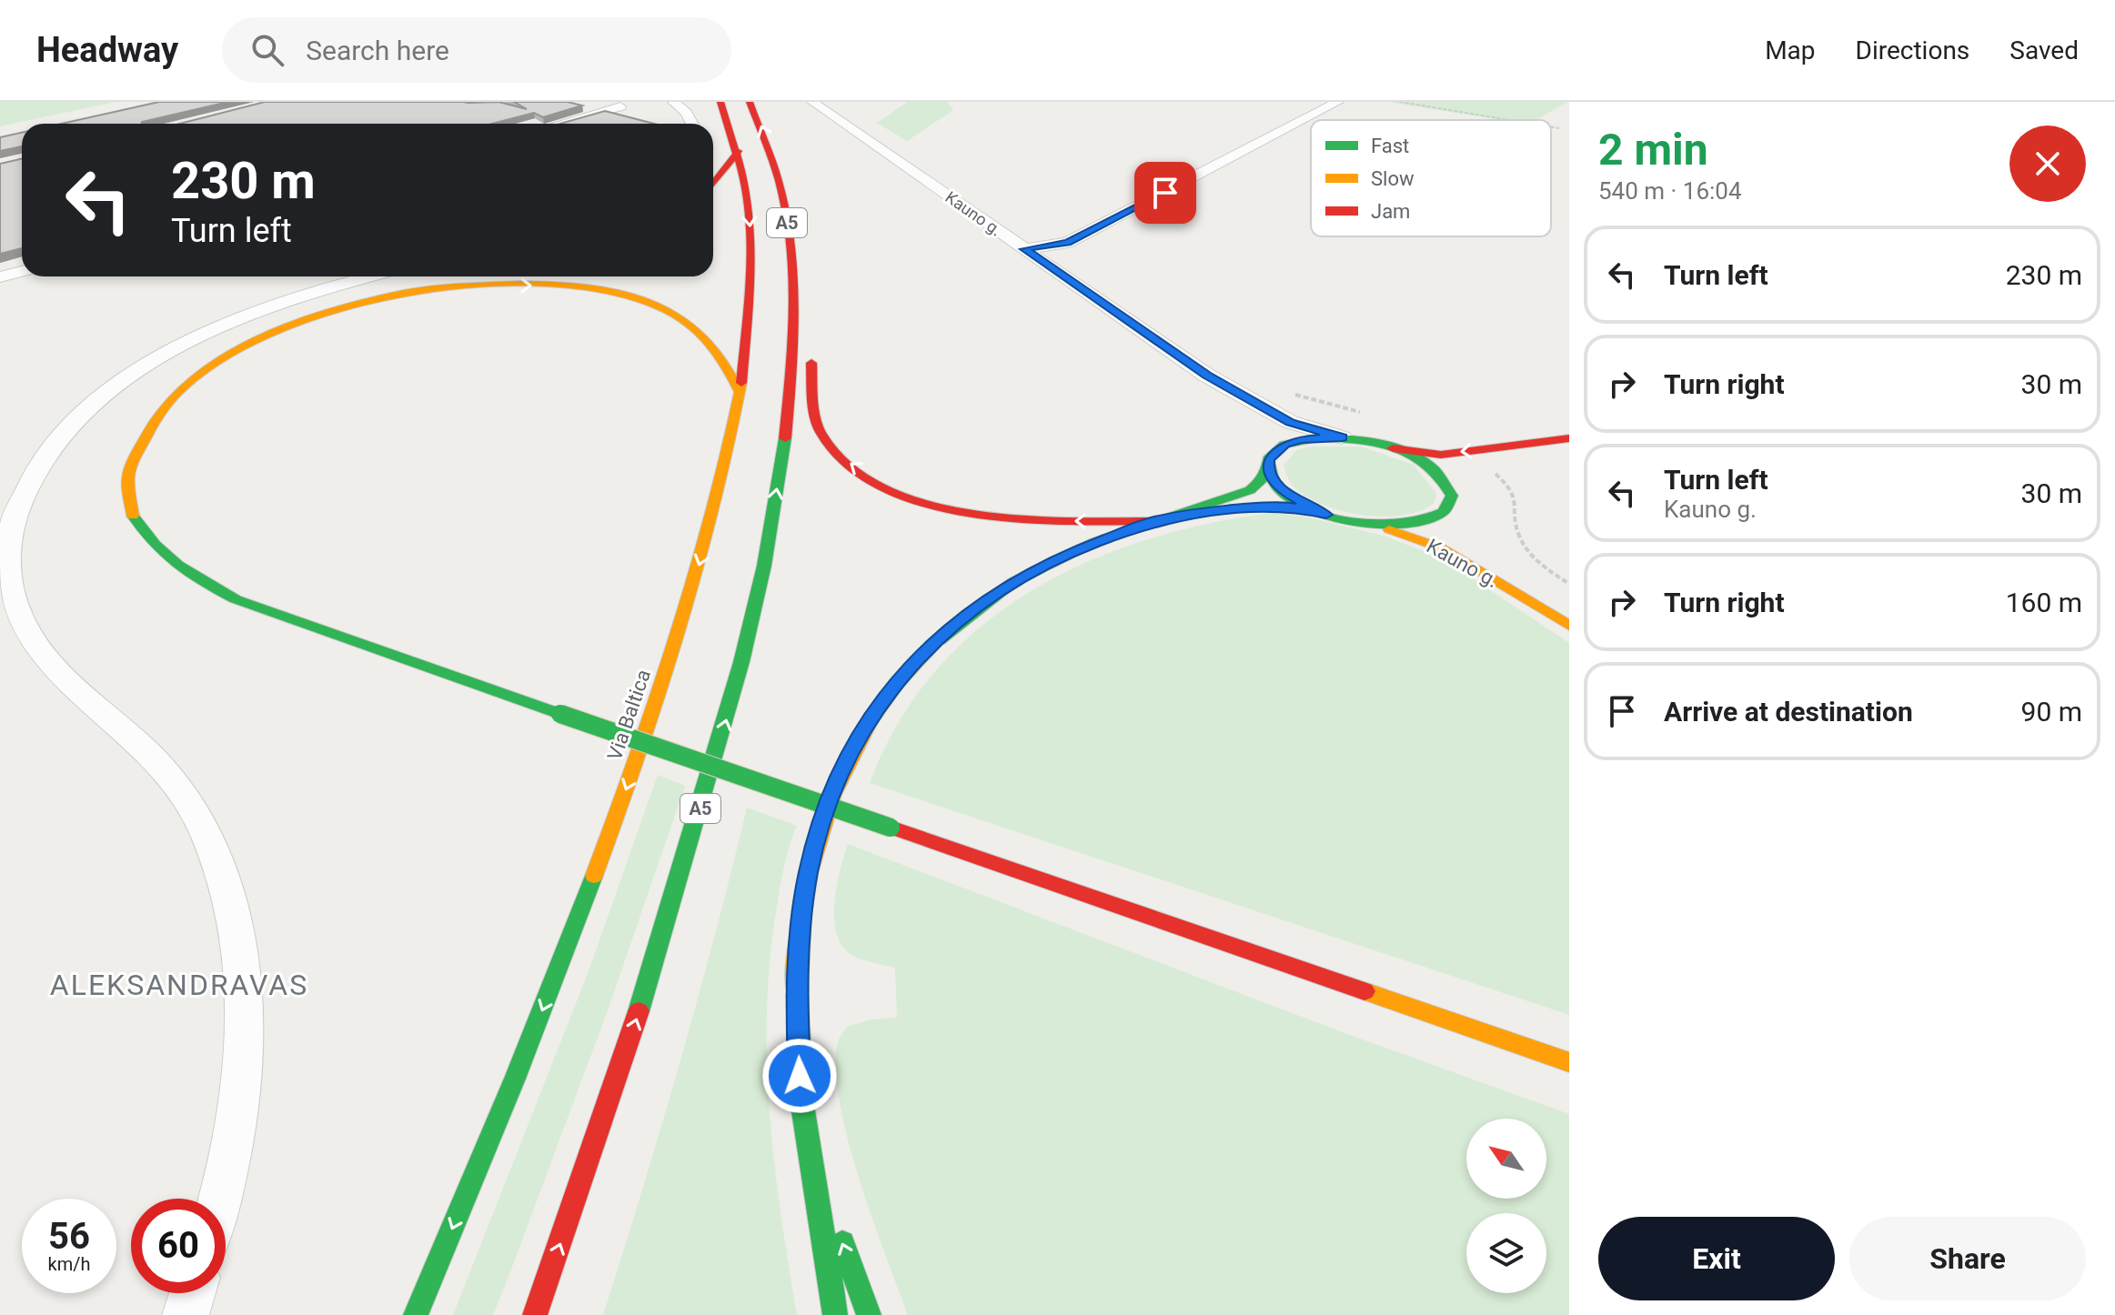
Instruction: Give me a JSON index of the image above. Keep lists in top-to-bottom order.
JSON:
{
  "streets": {
    "main road": ["Kauno g.", "A5", "Via Baltica"]
  },
  "districts": ["ALEKSANDRAVAS"],
  "legend": ["Fast", "Slow", "Jam"],
  "north": "top left",
  "page": {
    "header": "Headway",
    "search": "Search here",
    "nav": ["Map", "Directions", "Saved"],
    "heading": ["2 min", "540 m · 16:04"],
    "turn": ["230 m", "Turn left"],
    "list": [
      {
        "name": "Turn left",
        "value": "230 m"
      },
      {
        "name": "Turn right",
        "value": "30 m"
      },
      {
        "name": "Turn left",
        "note": "Kauno g.",
        "value": "30 m"
      },
      {
        "name": "Turn right",
        "value": "160 m"
      },
      {
        "name": "Arrive at destination",
        "value": "90 m"
      }
    ],
    "speed": "56 km/h",
    "limit": "60",
    "buttons": ["Exit", "Share"]
  }
}
